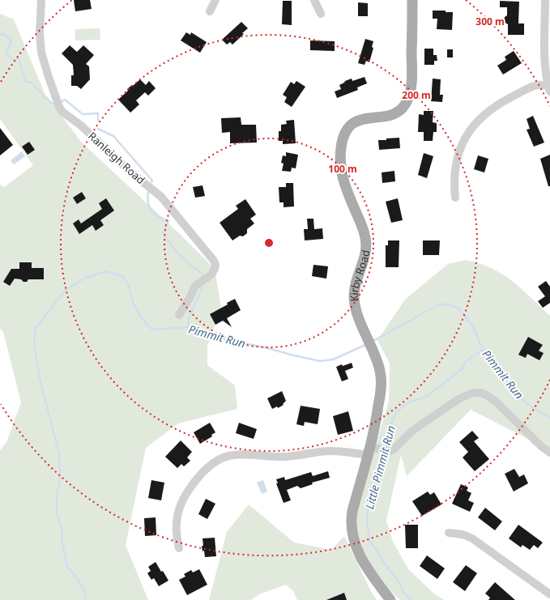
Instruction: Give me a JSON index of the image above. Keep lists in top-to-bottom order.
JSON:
{
  "streets": {
    "main road": ["Kirby Road"],
    "street": ["Ranleigh Road"]
  },
  "water": ["Pimmit Run", "Little Pimmit Run"],
  "rings": ["300 m", "200 m", "100 m"]
}
